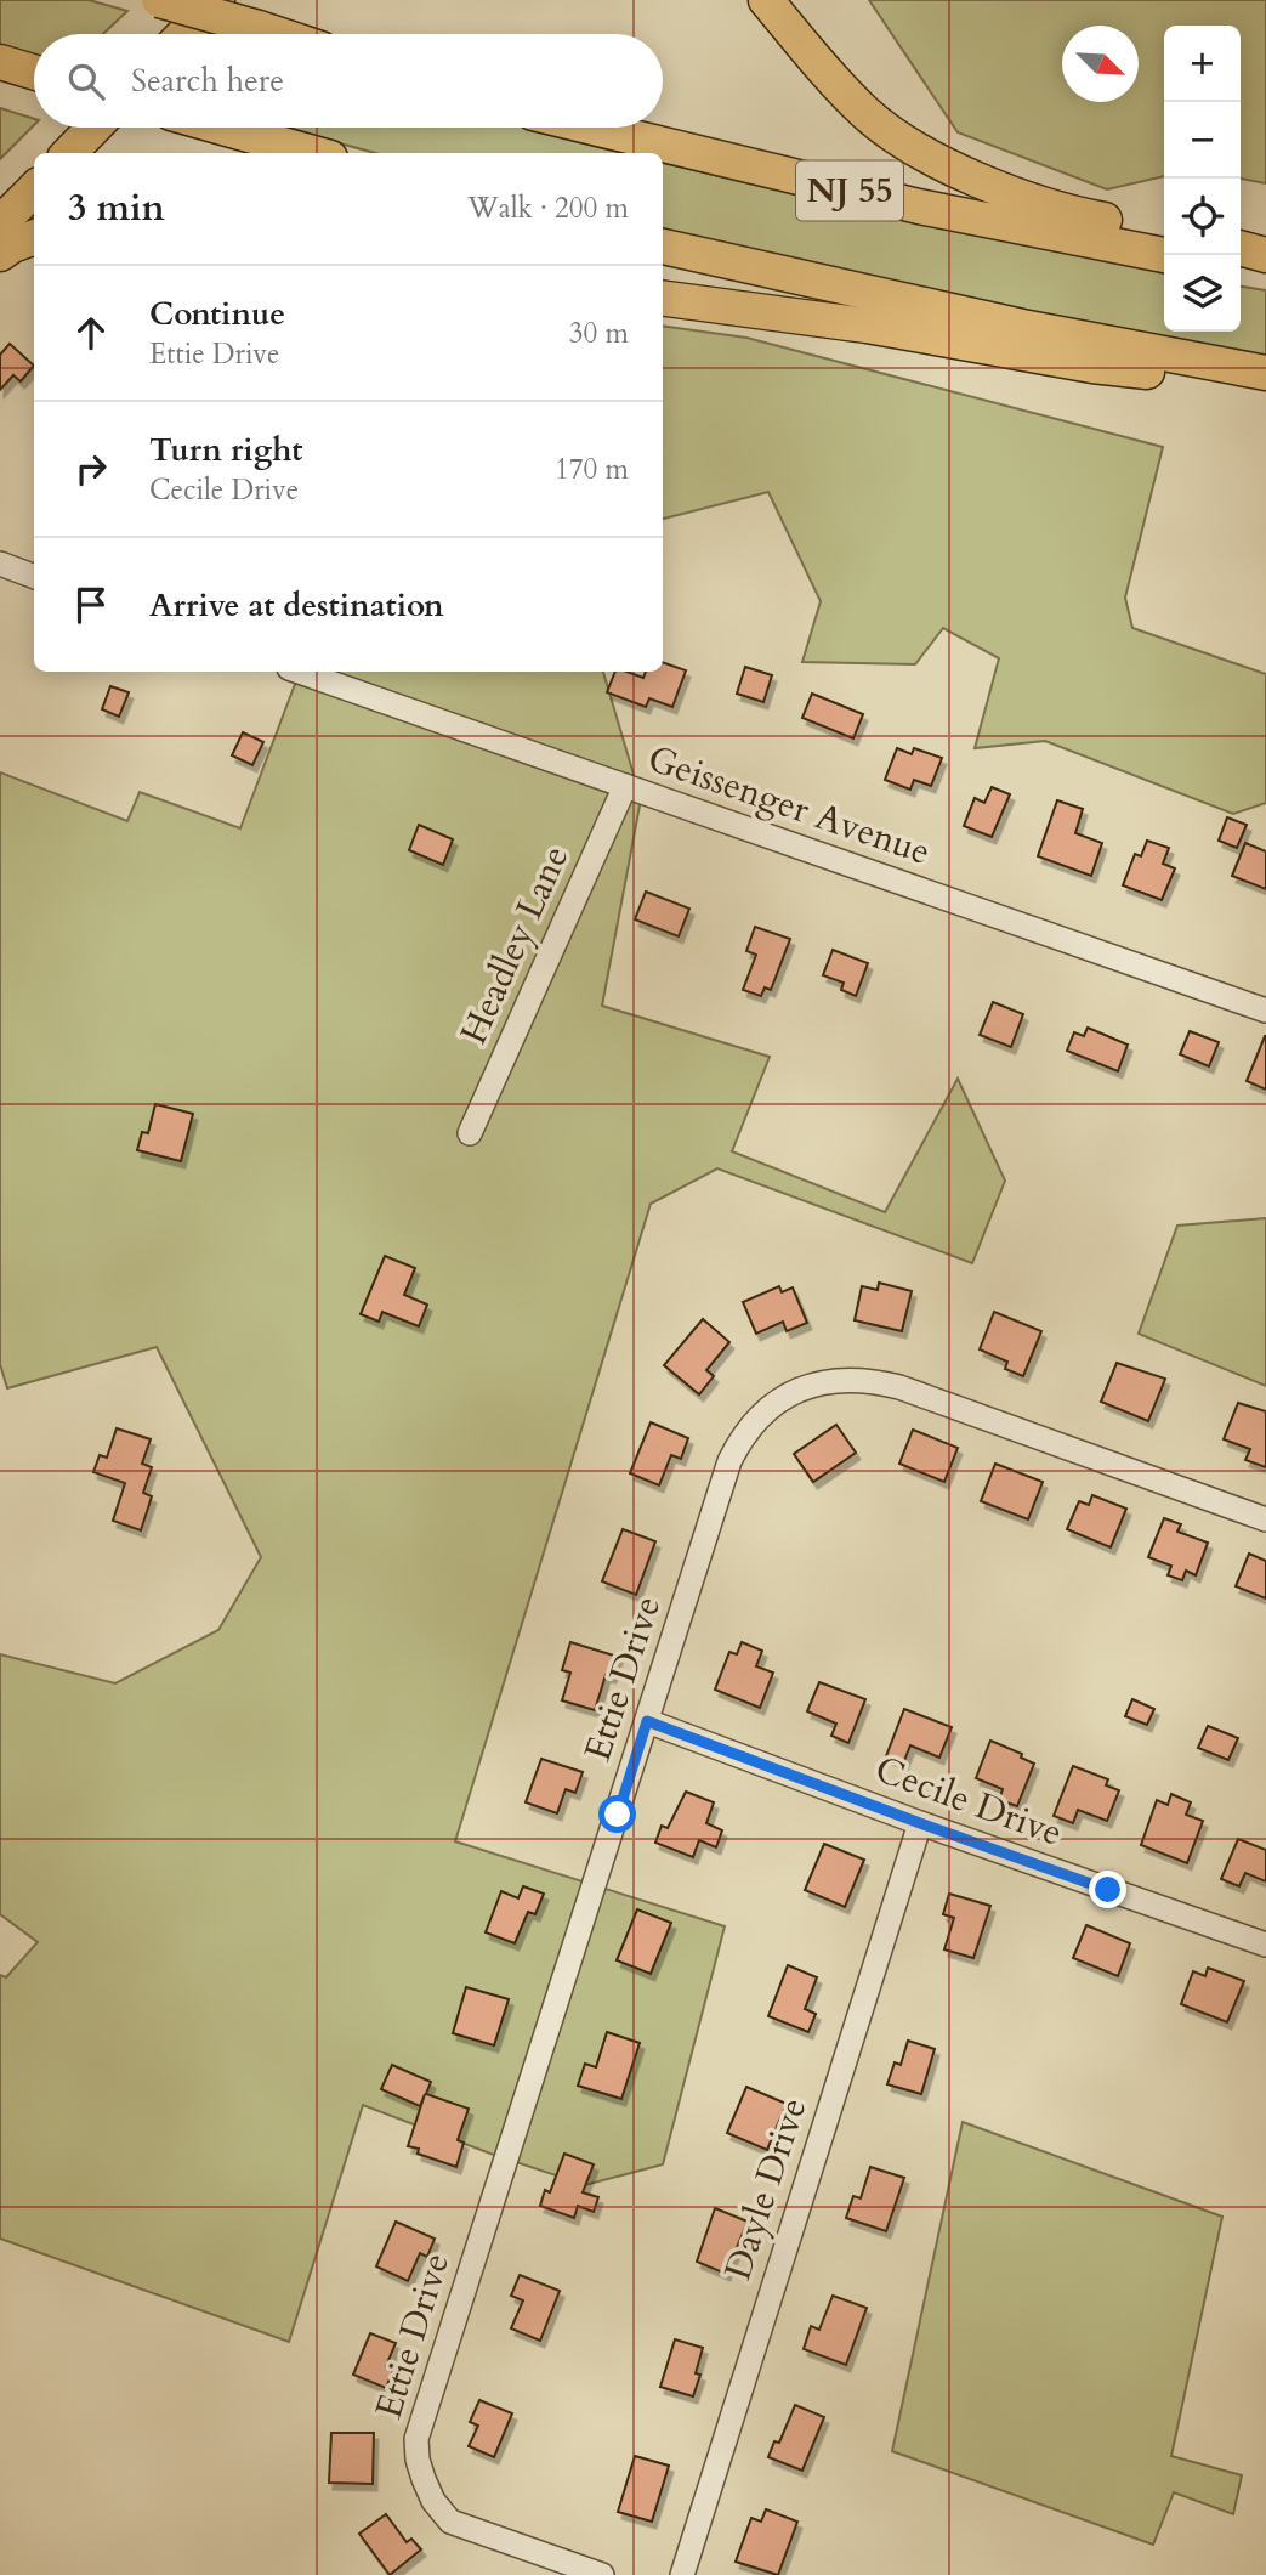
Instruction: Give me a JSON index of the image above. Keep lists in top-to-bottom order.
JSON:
{
  "streets": {
    "highway": ["NJ 55"],
    "street": [
      "Geissenger Avenue",
      "Headley Lane",
      "Ettie Drive",
      "Cecile Drive",
      "Dayle Drive"
    ]
  },
  "crossings": [
    ["Geissenger Avenue", "Headley Lane"],
    ["Ettie Drive", "Cecile Drive"],
    ["Cecile Drive", "Dayle Drive"]
  ],
  "north": "bottom right",
  "page": {
    "map_buttons": ["+", "−"],
    "search": "Search here",
    "heading": ["3 min", "Walk · 200 m"],
    "list": [
      ["Continue", "Ettie Drive", "30 m"],
      ["Turn right", "Cecile Drive", "170 m"],
      "Arrive at destination"
    ]
  }
}
